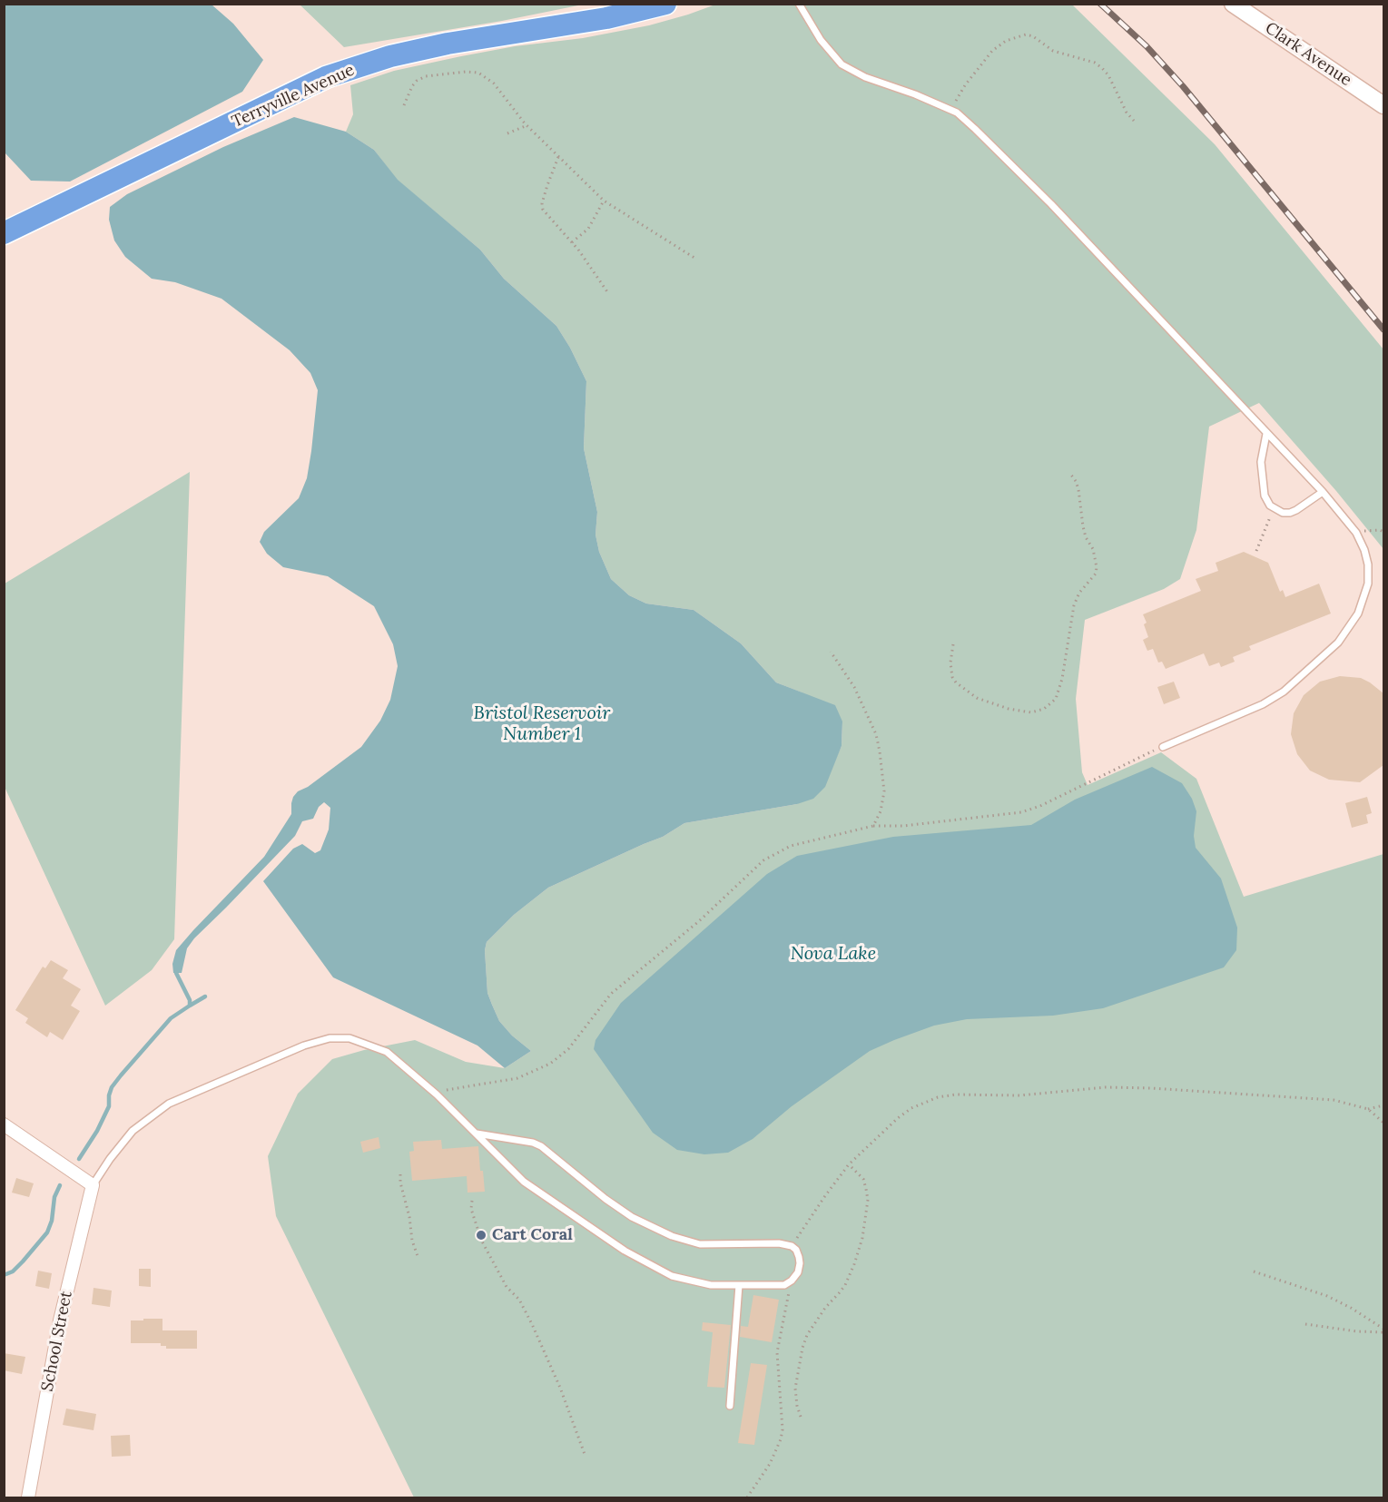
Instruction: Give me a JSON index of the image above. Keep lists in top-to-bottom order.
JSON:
{
  "streets": {
    "highway": ["Terryville Avenue"],
    "main road": ["Clark Avenue"],
    "street": ["School Street"]
  },
  "water": ["Bristol Reservoir Number 1", "Nova Lake"],
  "places": ["Cart Coral"]
}
